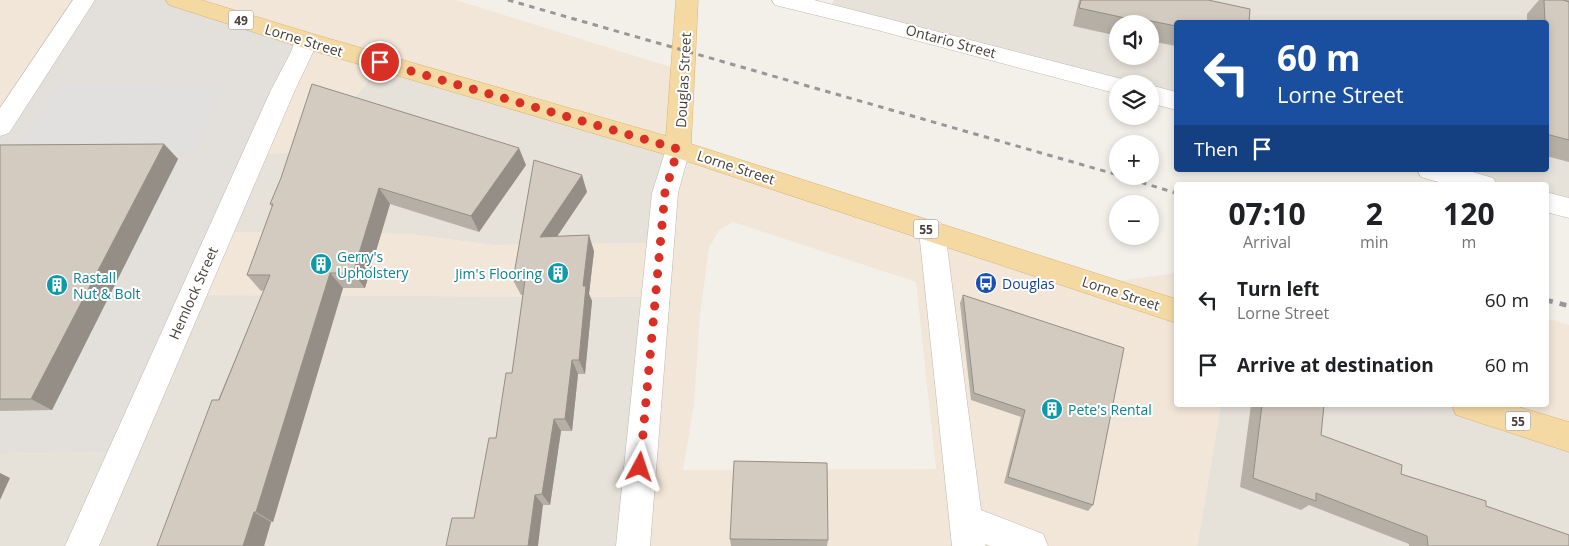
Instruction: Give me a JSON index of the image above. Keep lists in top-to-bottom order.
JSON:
{
  "streets": {
    "main road": [
      "49",
      "Lorne Street",
      "Douglas Street",
      "55"
    ],
    "street": ["Ontario Street", "Hemlock Street"]
  },
  "crossings": [
    ["Lorne Street", "Douglas Street"],
    ["Lorne Street", "Hemlock Street"]
  ],
  "places": {
    "building": [
      "Gerry's Upholstery",
      "Jim's Flooring",
      "Rastall Nut & Bolt",
      "Pete's Rental"
    ],
    "bus stop": ["Douglas"]
  },
  "page": {
    "map_buttons": ["+", "−"],
    "turn": ["60 m", "Lorne Street"],
    "then": "Then",
    "eta": [
      "07:10",
      "Arrival",
      "2",
      "min",
      "120",
      "m"
    ],
    "list": [
      {
        "name": "Turn left",
        "note": "Lorne Street",
        "value": "60 m"
      },
      {
        "name": "Arrive at destination",
        "value": "60 m"
      }
    ]
  }
}
